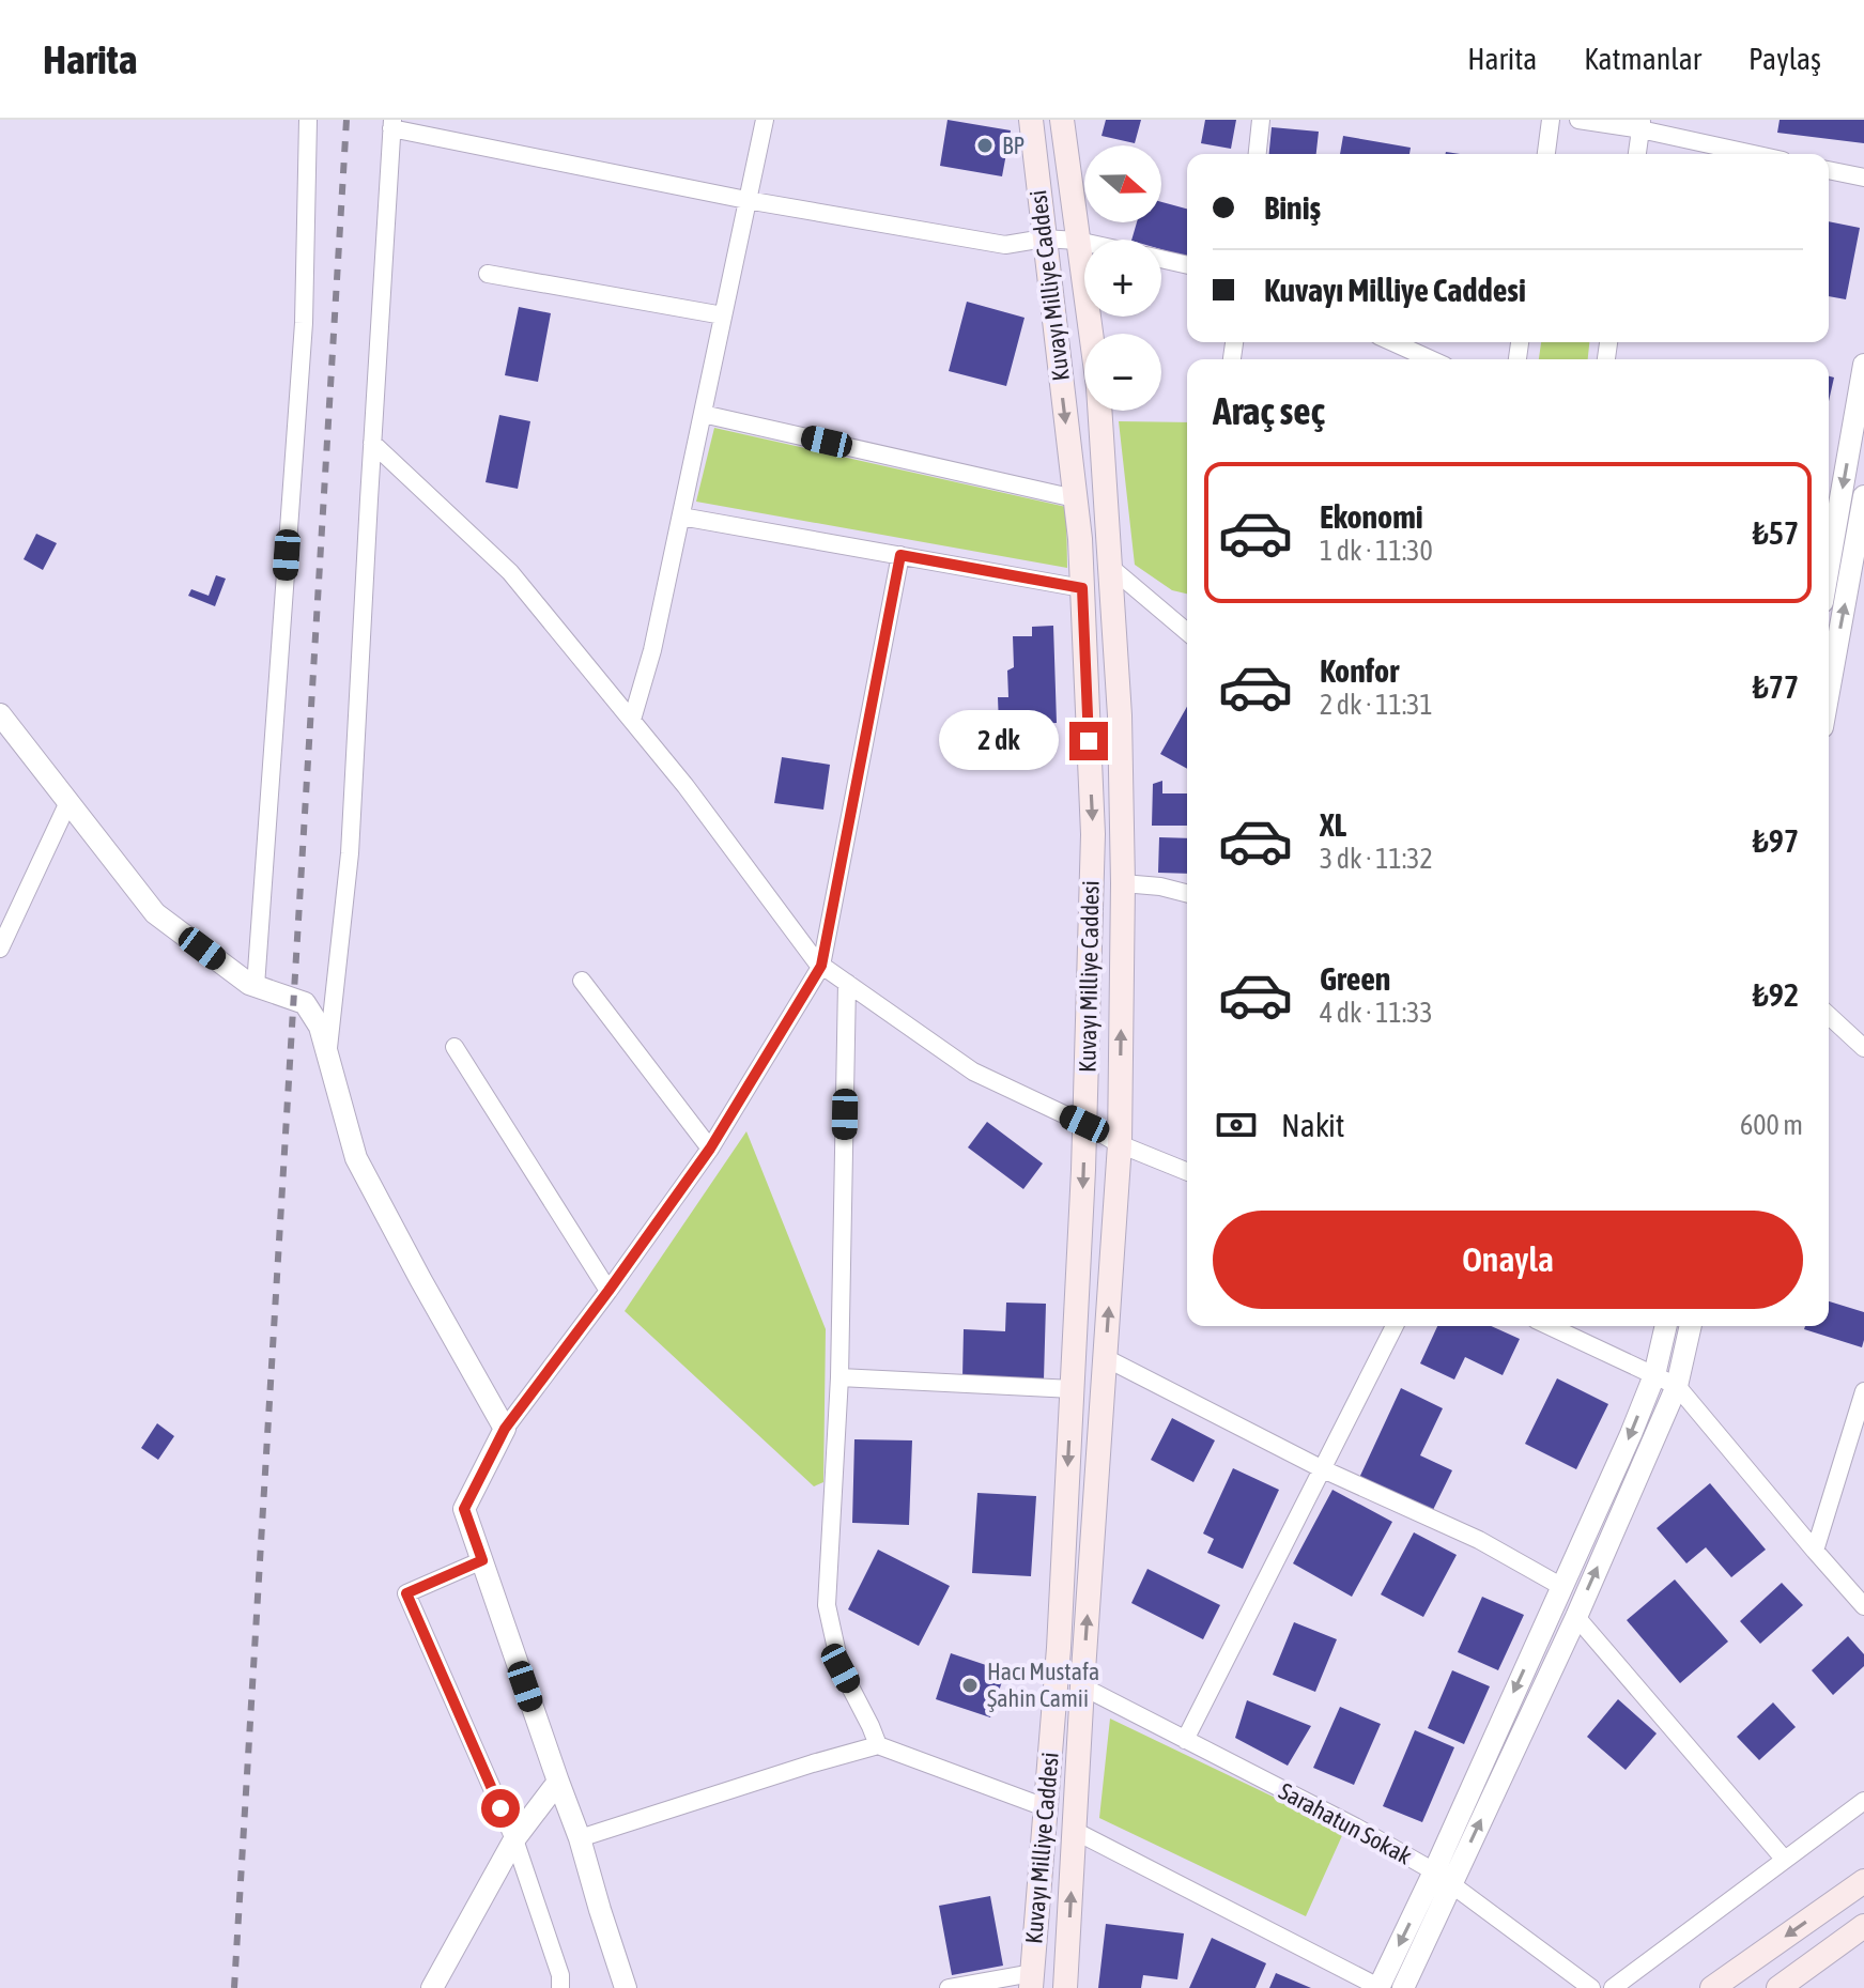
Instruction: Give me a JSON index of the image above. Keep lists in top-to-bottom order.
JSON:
{
  "streets": {
    "main road": ["Kuvayı Milliye Caddesi"],
    "street": ["Sarahatun Sokak"]
  },
  "crossings": [
    ["Kuvayı Milliye Caddesi", "Sarahatun Sokak"]
  ],
  "places": ["BP", "Hacı Mustafa Şahin Camii"],
  "north": "right",
  "page": {
    "header": "Harita",
    "nav": ["Harita", "Katmanlar", "Paylaş"],
    "map_buttons": ["+", "−"],
    "banner": ["Biniş", "Kuvayı Milliye Caddesi"],
    "heading": "Araç seç",
    "list": [
      {
        "name": "Ekonomi",
        "note": "1 dk · 11:30",
        "value": "₺57"
      },
      {
        "name": "Konfor",
        "note": "2 dk · 11:31",
        "value": "₺77"
      },
      {
        "name": "XL",
        "note": "3 dk · 11:32",
        "value": "₺97"
      },
      {
        "name": "Green",
        "note": "4 dk · 11:33",
        "value": "₺92"
      }
    ],
    "bubble": "2 dk",
    "pay": ["Nakit", "600 m"],
    "buttons": "Onayla"
  }
}
